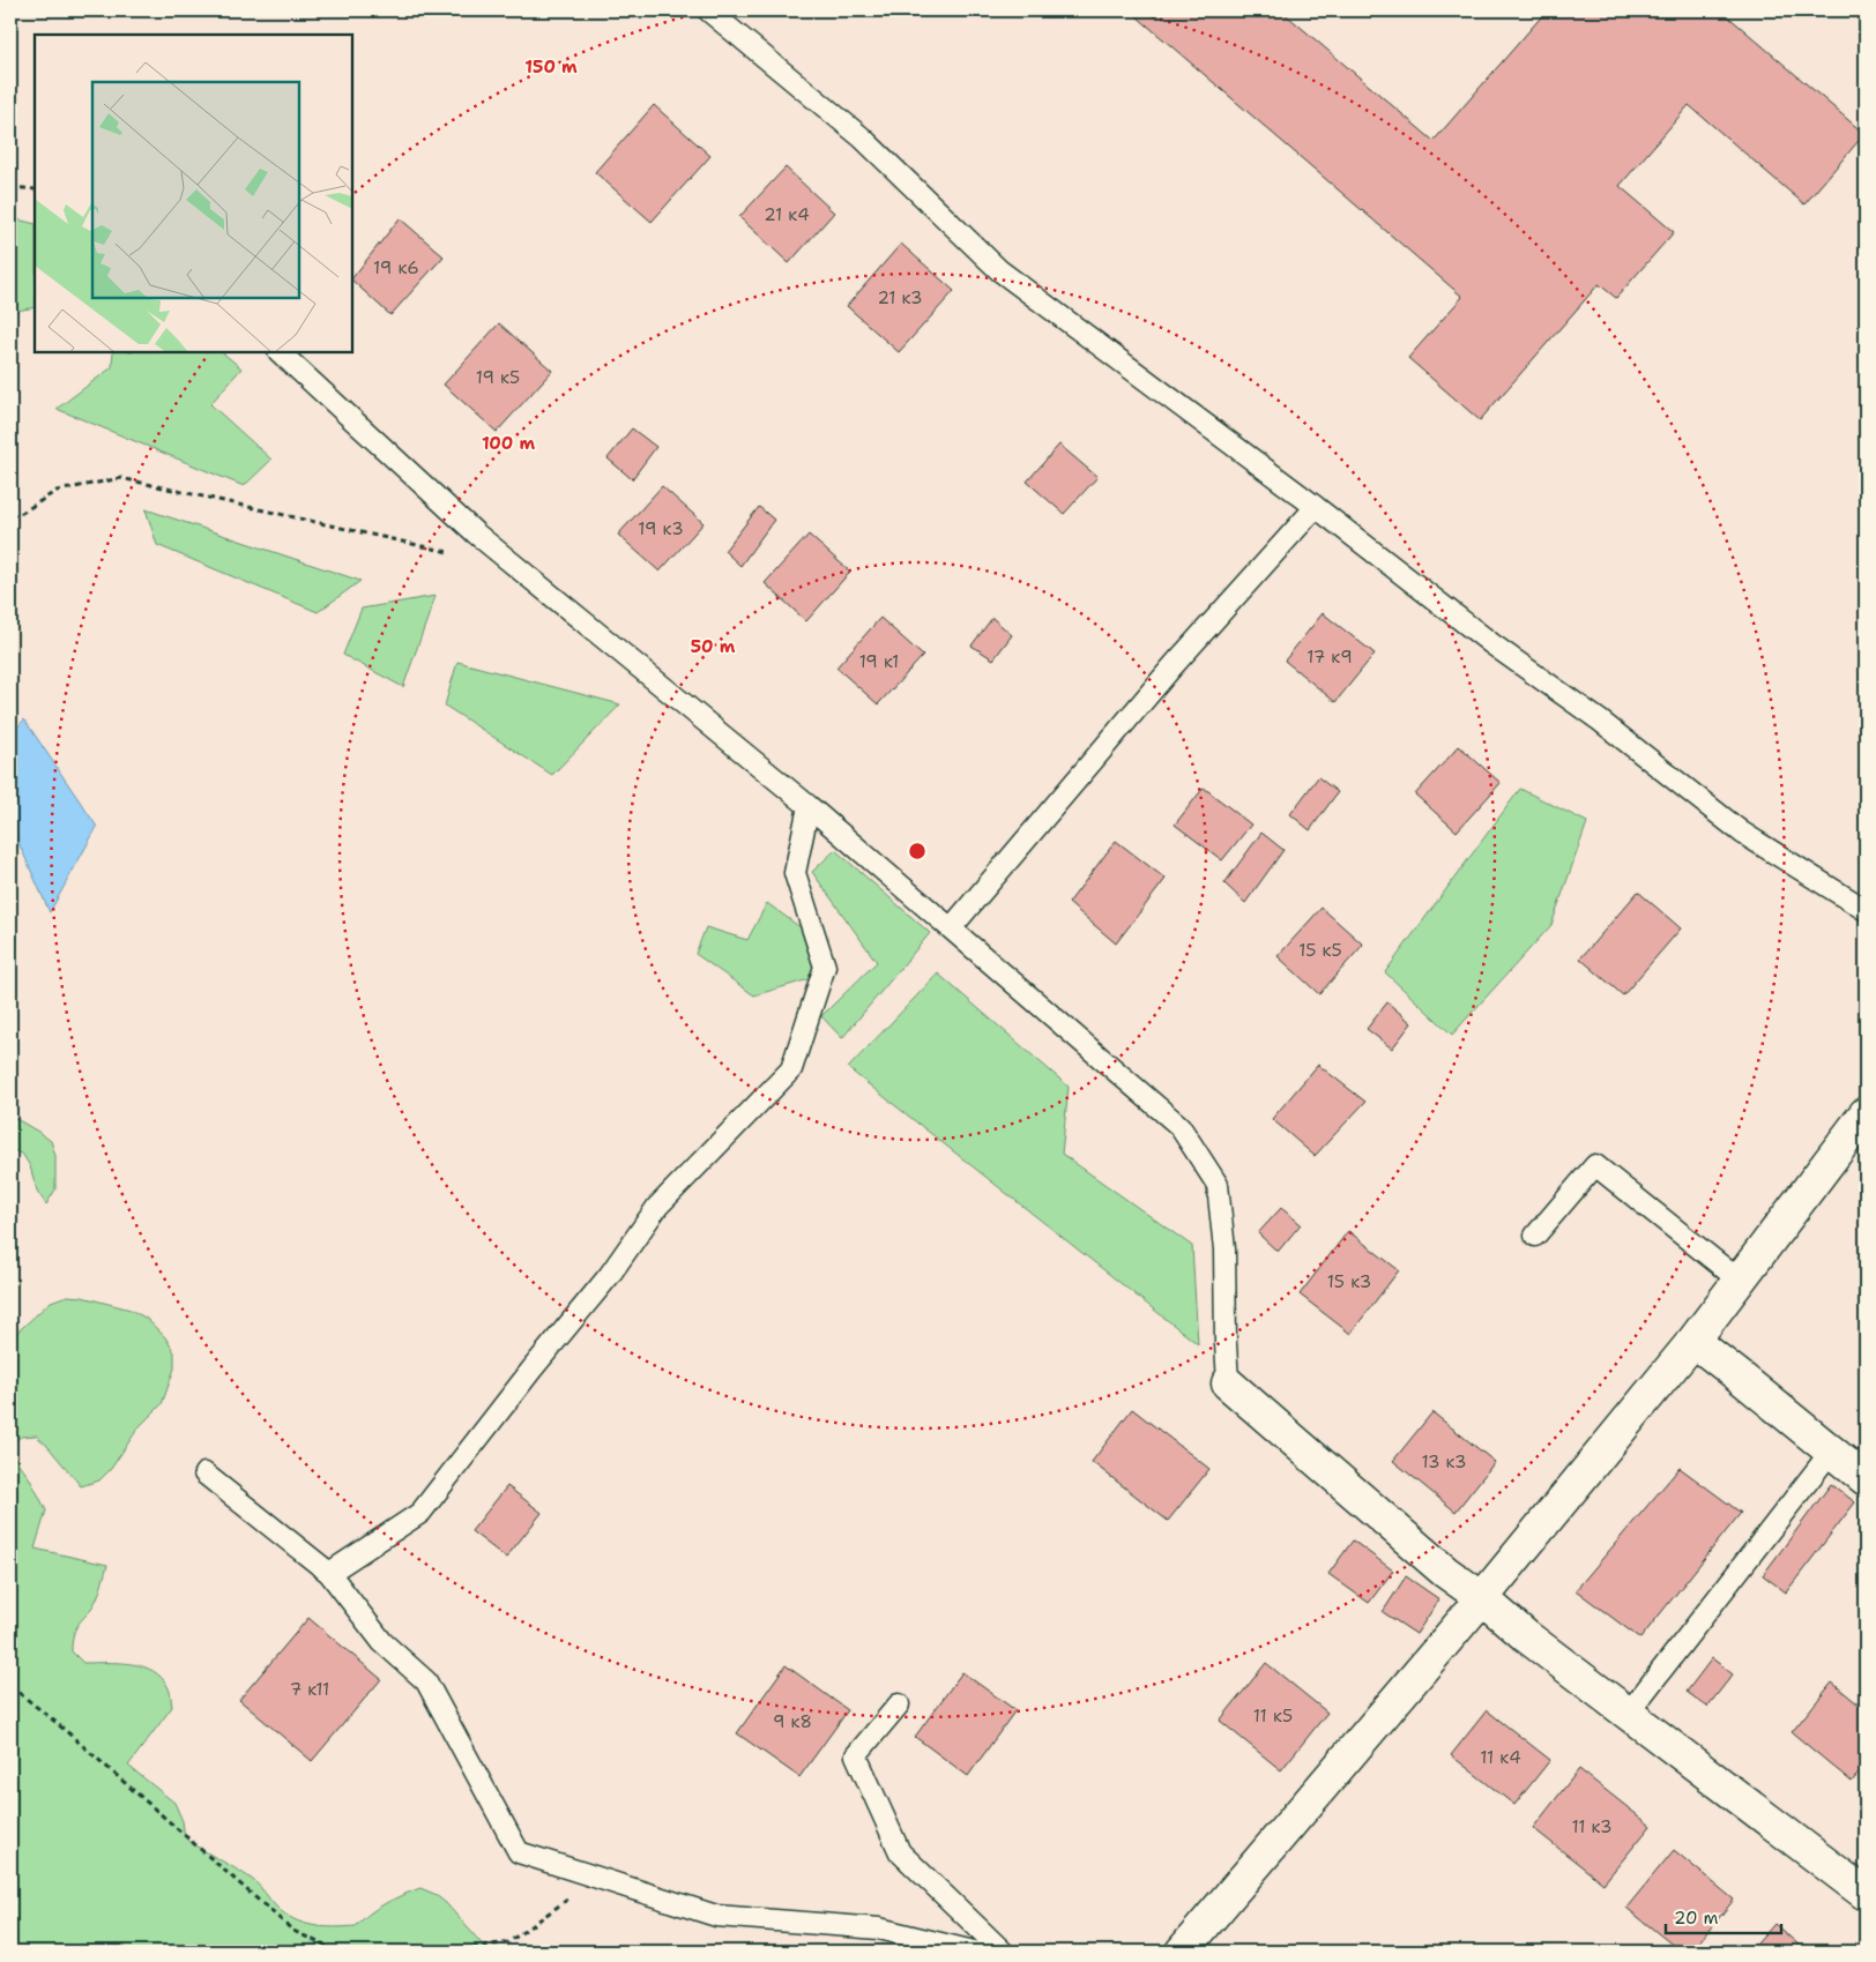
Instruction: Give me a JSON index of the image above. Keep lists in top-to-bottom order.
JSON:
{
  "house_numbers": [
    "21 к4",
    "19 к6",
    "21 к3",
    "19 к5",
    "19 к3",
    "17 к9",
    "19 к1",
    "15 к5",
    "15 к3",
    "13 к3",
    "7 к11",
    "11 к5",
    "9 к8",
    "11 к4",
    "11 к3"
  ],
  "scale_bar": "20 m",
  "rings": ["150 m", "100 m", "50 m"]
}
